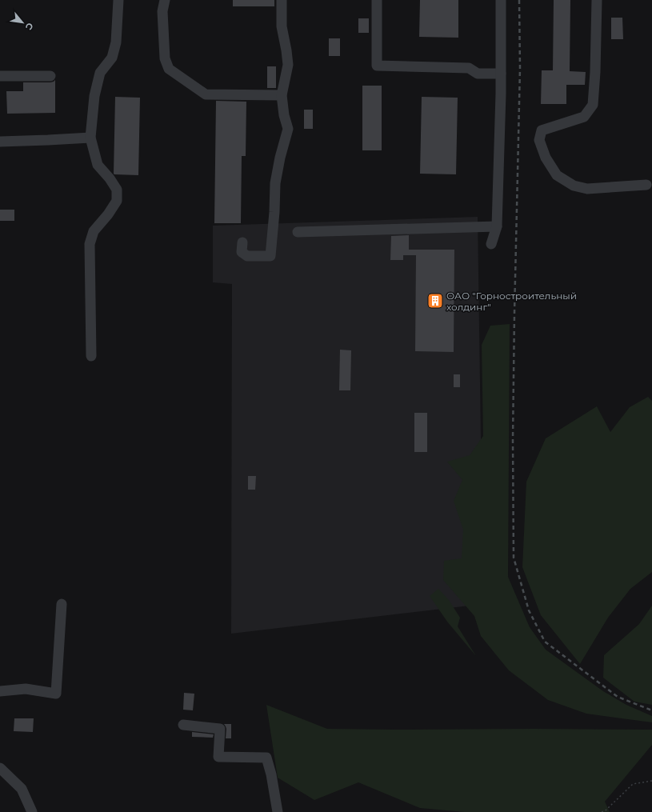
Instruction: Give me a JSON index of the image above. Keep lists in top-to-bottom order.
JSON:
{
  "places": {
    "building": ["ОАО \"Горностроительный холдинг\""]
  },
  "north": "bottom right"
}
